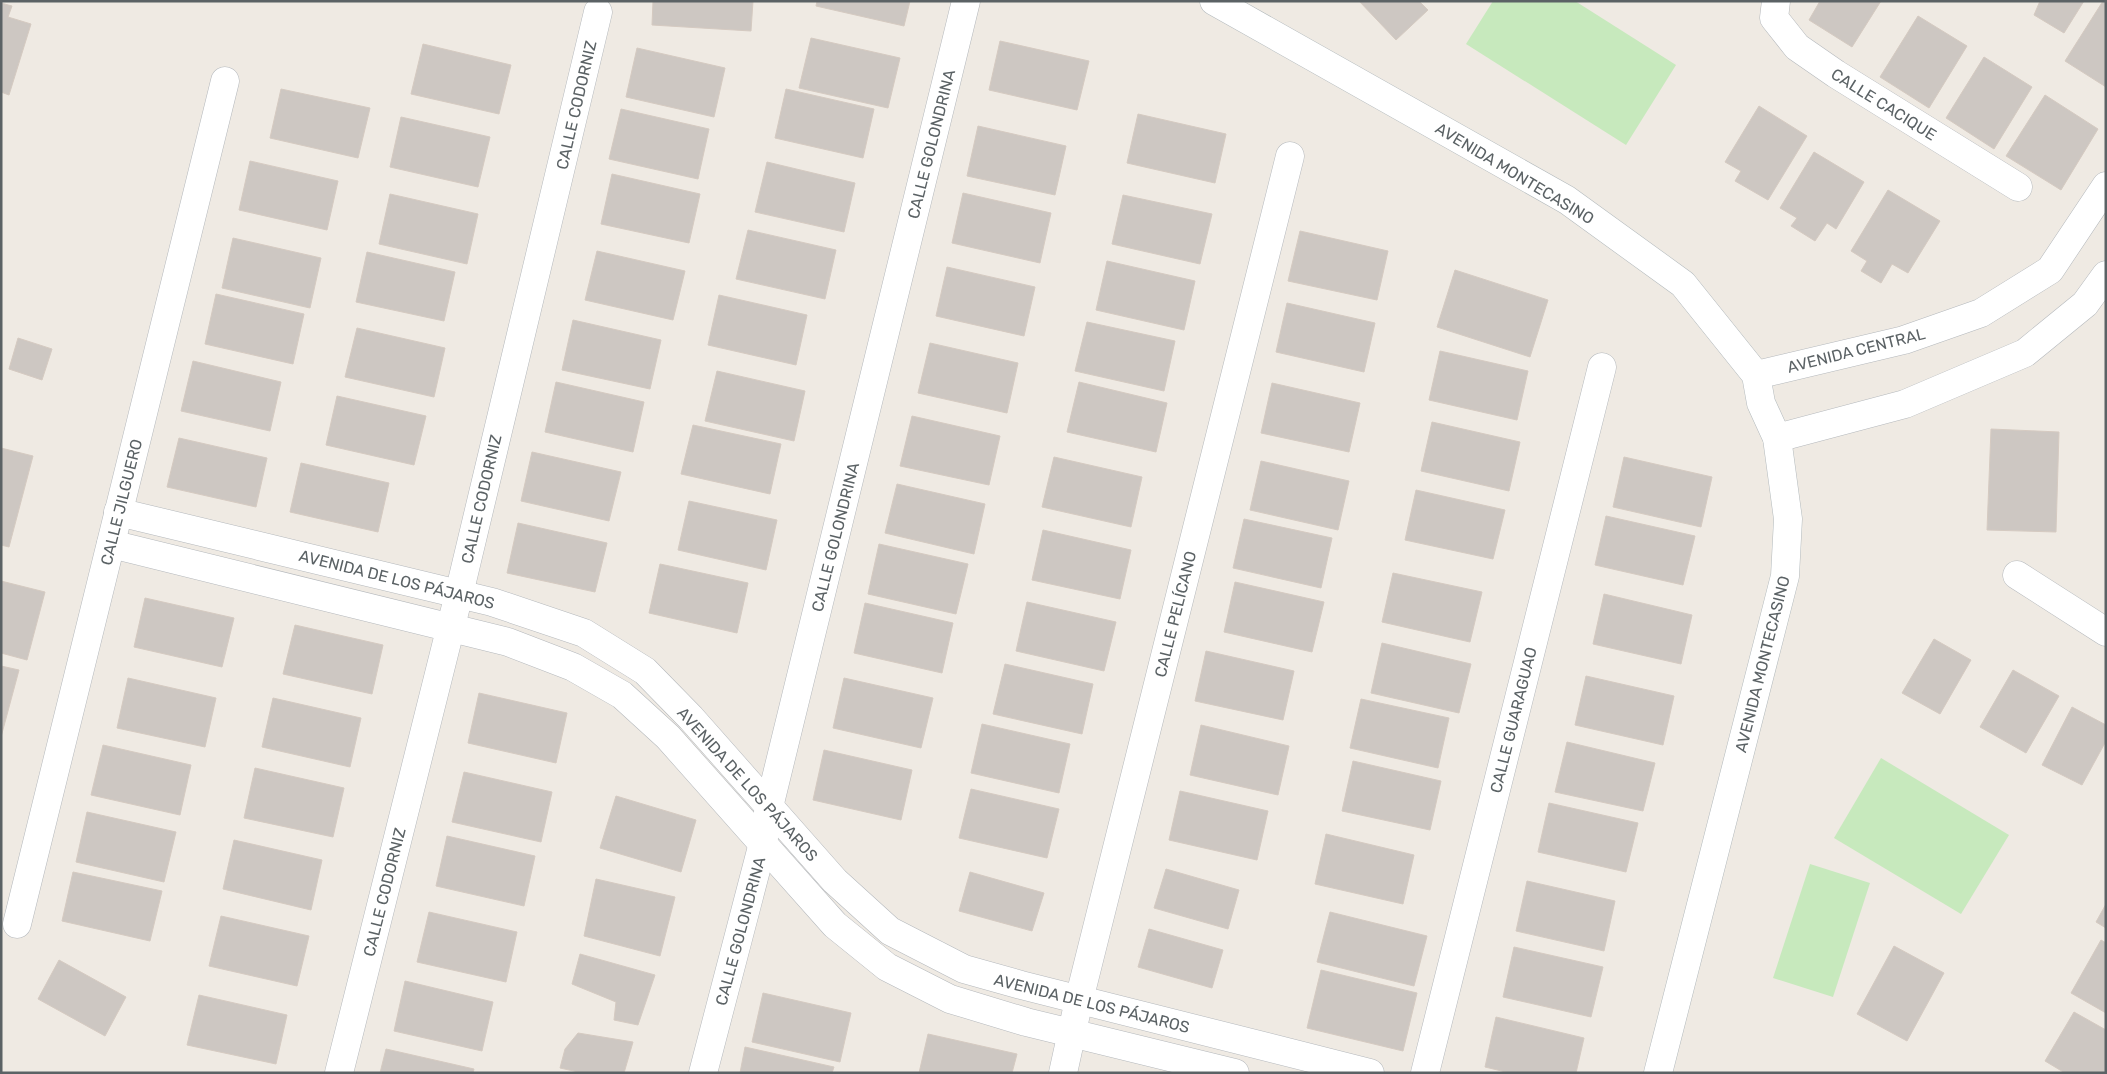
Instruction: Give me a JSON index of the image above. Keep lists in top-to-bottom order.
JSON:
{
  "streets": {
    "street": [
      "CALLE CACIQUE",
      "CALLE CODORNIZ",
      "CALLE GOLONDRINA",
      "AVENIDA MONTECASINO",
      "AVENIDA CENTRAL",
      "CALLE JILGUERO",
      "AVENIDA DE LOS PÁJAROS",
      "CALLE PELÍCANO",
      "CALLE GUARAGUAO"
    ]
  },
  "crossings": [
    ["CALLE CODORNIZ", "AVENIDA DE LOS PÁJAROS"],
    ["CALLE GOLONDRINA", "AVENIDA DE LOS PÁJAROS"],
    ["AVENIDA MONTECASINO", "AVENIDA CENTRAL"],
    ["CALLE JILGUERO", "AVENIDA DE LOS PÁJAROS"],
    ["AVENIDA DE LOS PÁJAROS", "CALLE PELÍCANO"]
  ]
}
